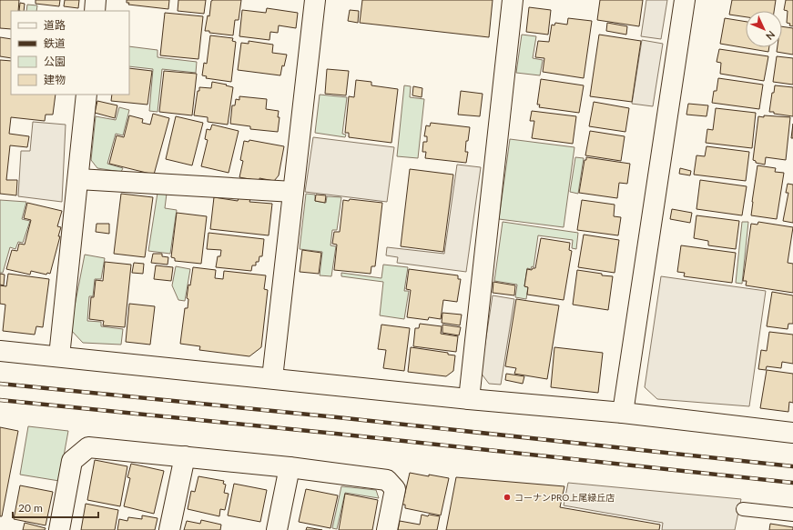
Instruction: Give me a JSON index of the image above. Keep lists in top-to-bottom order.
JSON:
{
  "places": ["コーナンPRO上尾緑丘店"],
  "legend": [
    "道路",
    "鉄道",
    "公園",
    "建物"
  ],
  "scale_bar": "20 m",
  "north": "bottom right"
}
